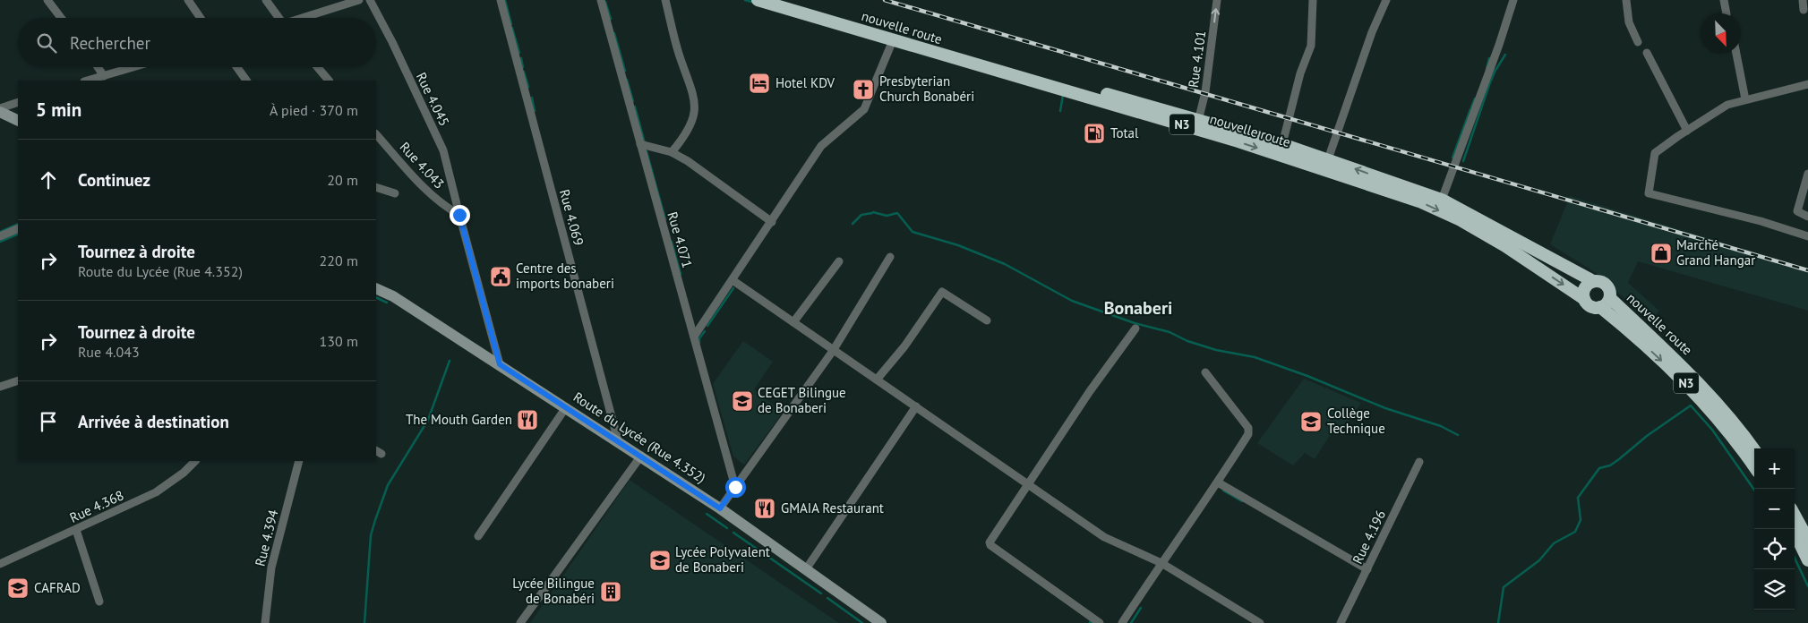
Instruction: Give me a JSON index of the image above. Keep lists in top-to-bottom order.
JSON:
{
  "streets": {
    "highway": ["nouvelle route", "N3"],
    "main road": ["Route du Lycée (Rue 4.352)"],
    "street": [
      "Rue 4.101",
      "Rue 4.045",
      "Rue 4.043",
      "Rue 4.069",
      "Rue 4.071",
      "Rue 4.368",
      "Rue 4.196",
      "Rue 4.394"
    ]
  },
  "crossings": [
    ["nouvelle route", "Rue 4.101"],
    ["Rue 4.045", "Rue 4.043"],
    ["Rue 4.069", "Route du Lycée (Rue 4.352)"]
  ],
  "one_way": ["Rue 4.101"],
  "districts": ["Bonaberi"],
  "places": {
    "hotel": ["Hotel KDV"],
    "church": ["Presbyterian Church Bonabéri"],
    "fuel station": ["Total"],
    "shop": ["Marché Grand Hangar"],
    "public building": ["Centre des imports bonaberi"],
    "school or university": [
      "CEGET Bilingue de Bonaberi",
      "Collège Technique",
      "Lycée Polyvalent de Bonaberi",
      "CAFRAD"
    ],
    "restaurant": ["The Mouth Garden", "GMAIA Restaurant"],
    "building": ["Lycée Bilingue de Bonabéri"]
  },
  "north": "bottom right",
  "page": {
    "search": "Rechercher",
    "heading": ["5 min", "À pied · 370 m"],
    "list": [
      ["Continuez", "20 m"],
      ["Tournez à droite", "Route du Lycée (Rue 4.352)", "220 m"],
      ["Tournez à droite", "Rue 4.043", "130 m"],
      "Arrivée à destination"
    ],
    "map_buttons": ["+", "−"]
  }
}
